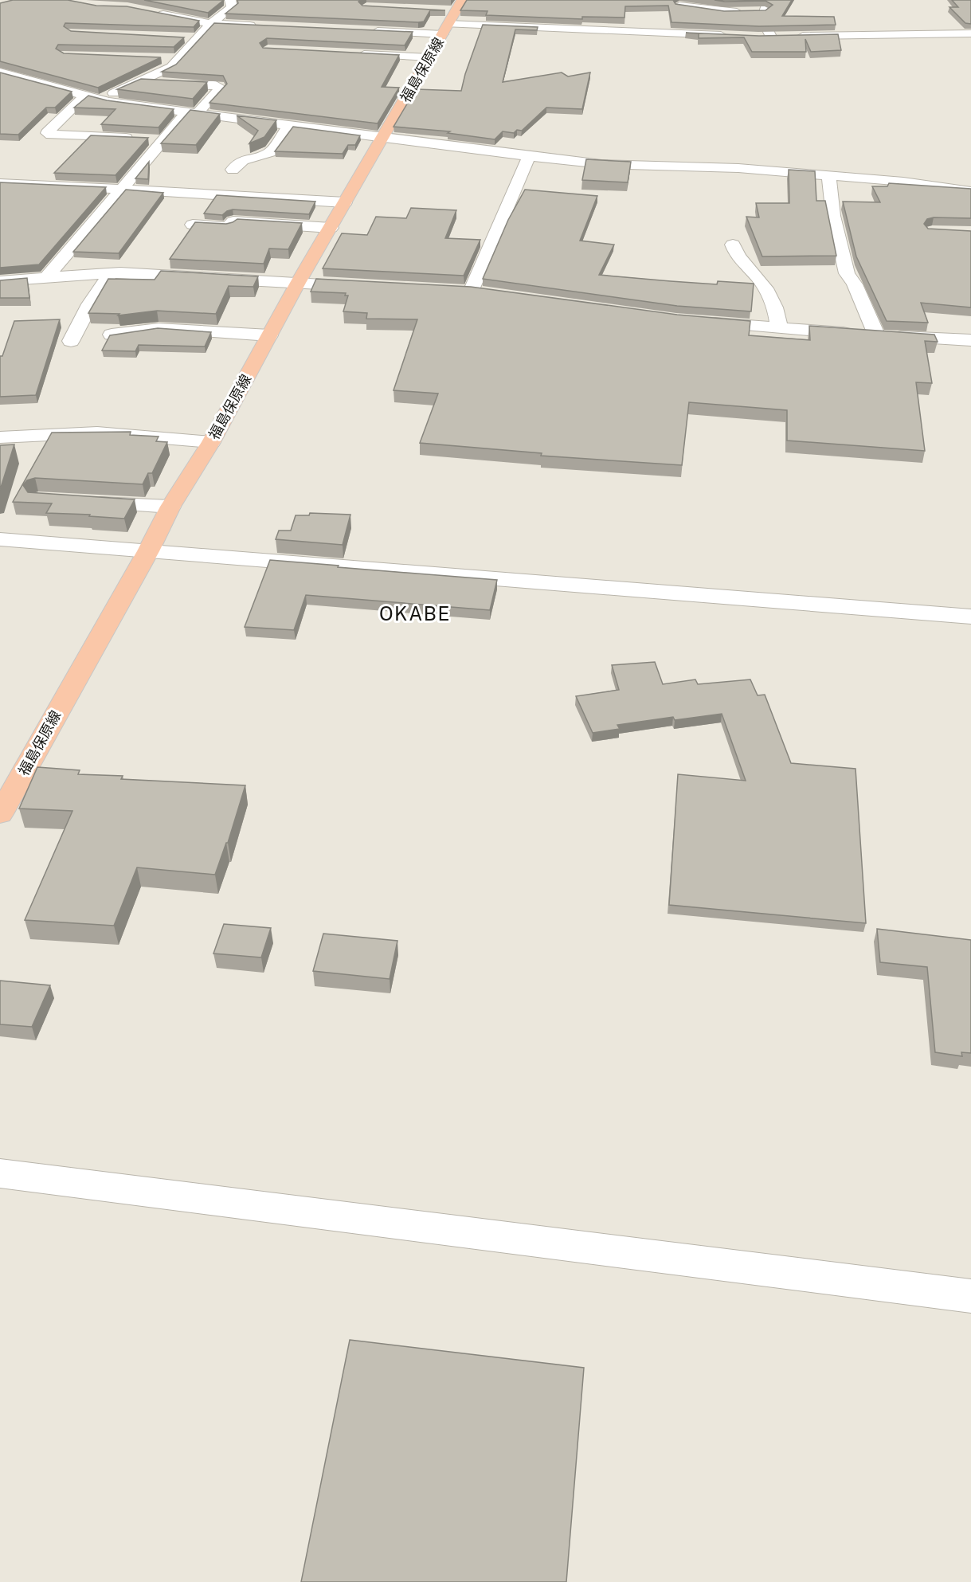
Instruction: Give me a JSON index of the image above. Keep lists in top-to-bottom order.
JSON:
{
  "streets": {
    "main road": ["福島保原線"]
  },
  "districts": ["OKABE"]
}
